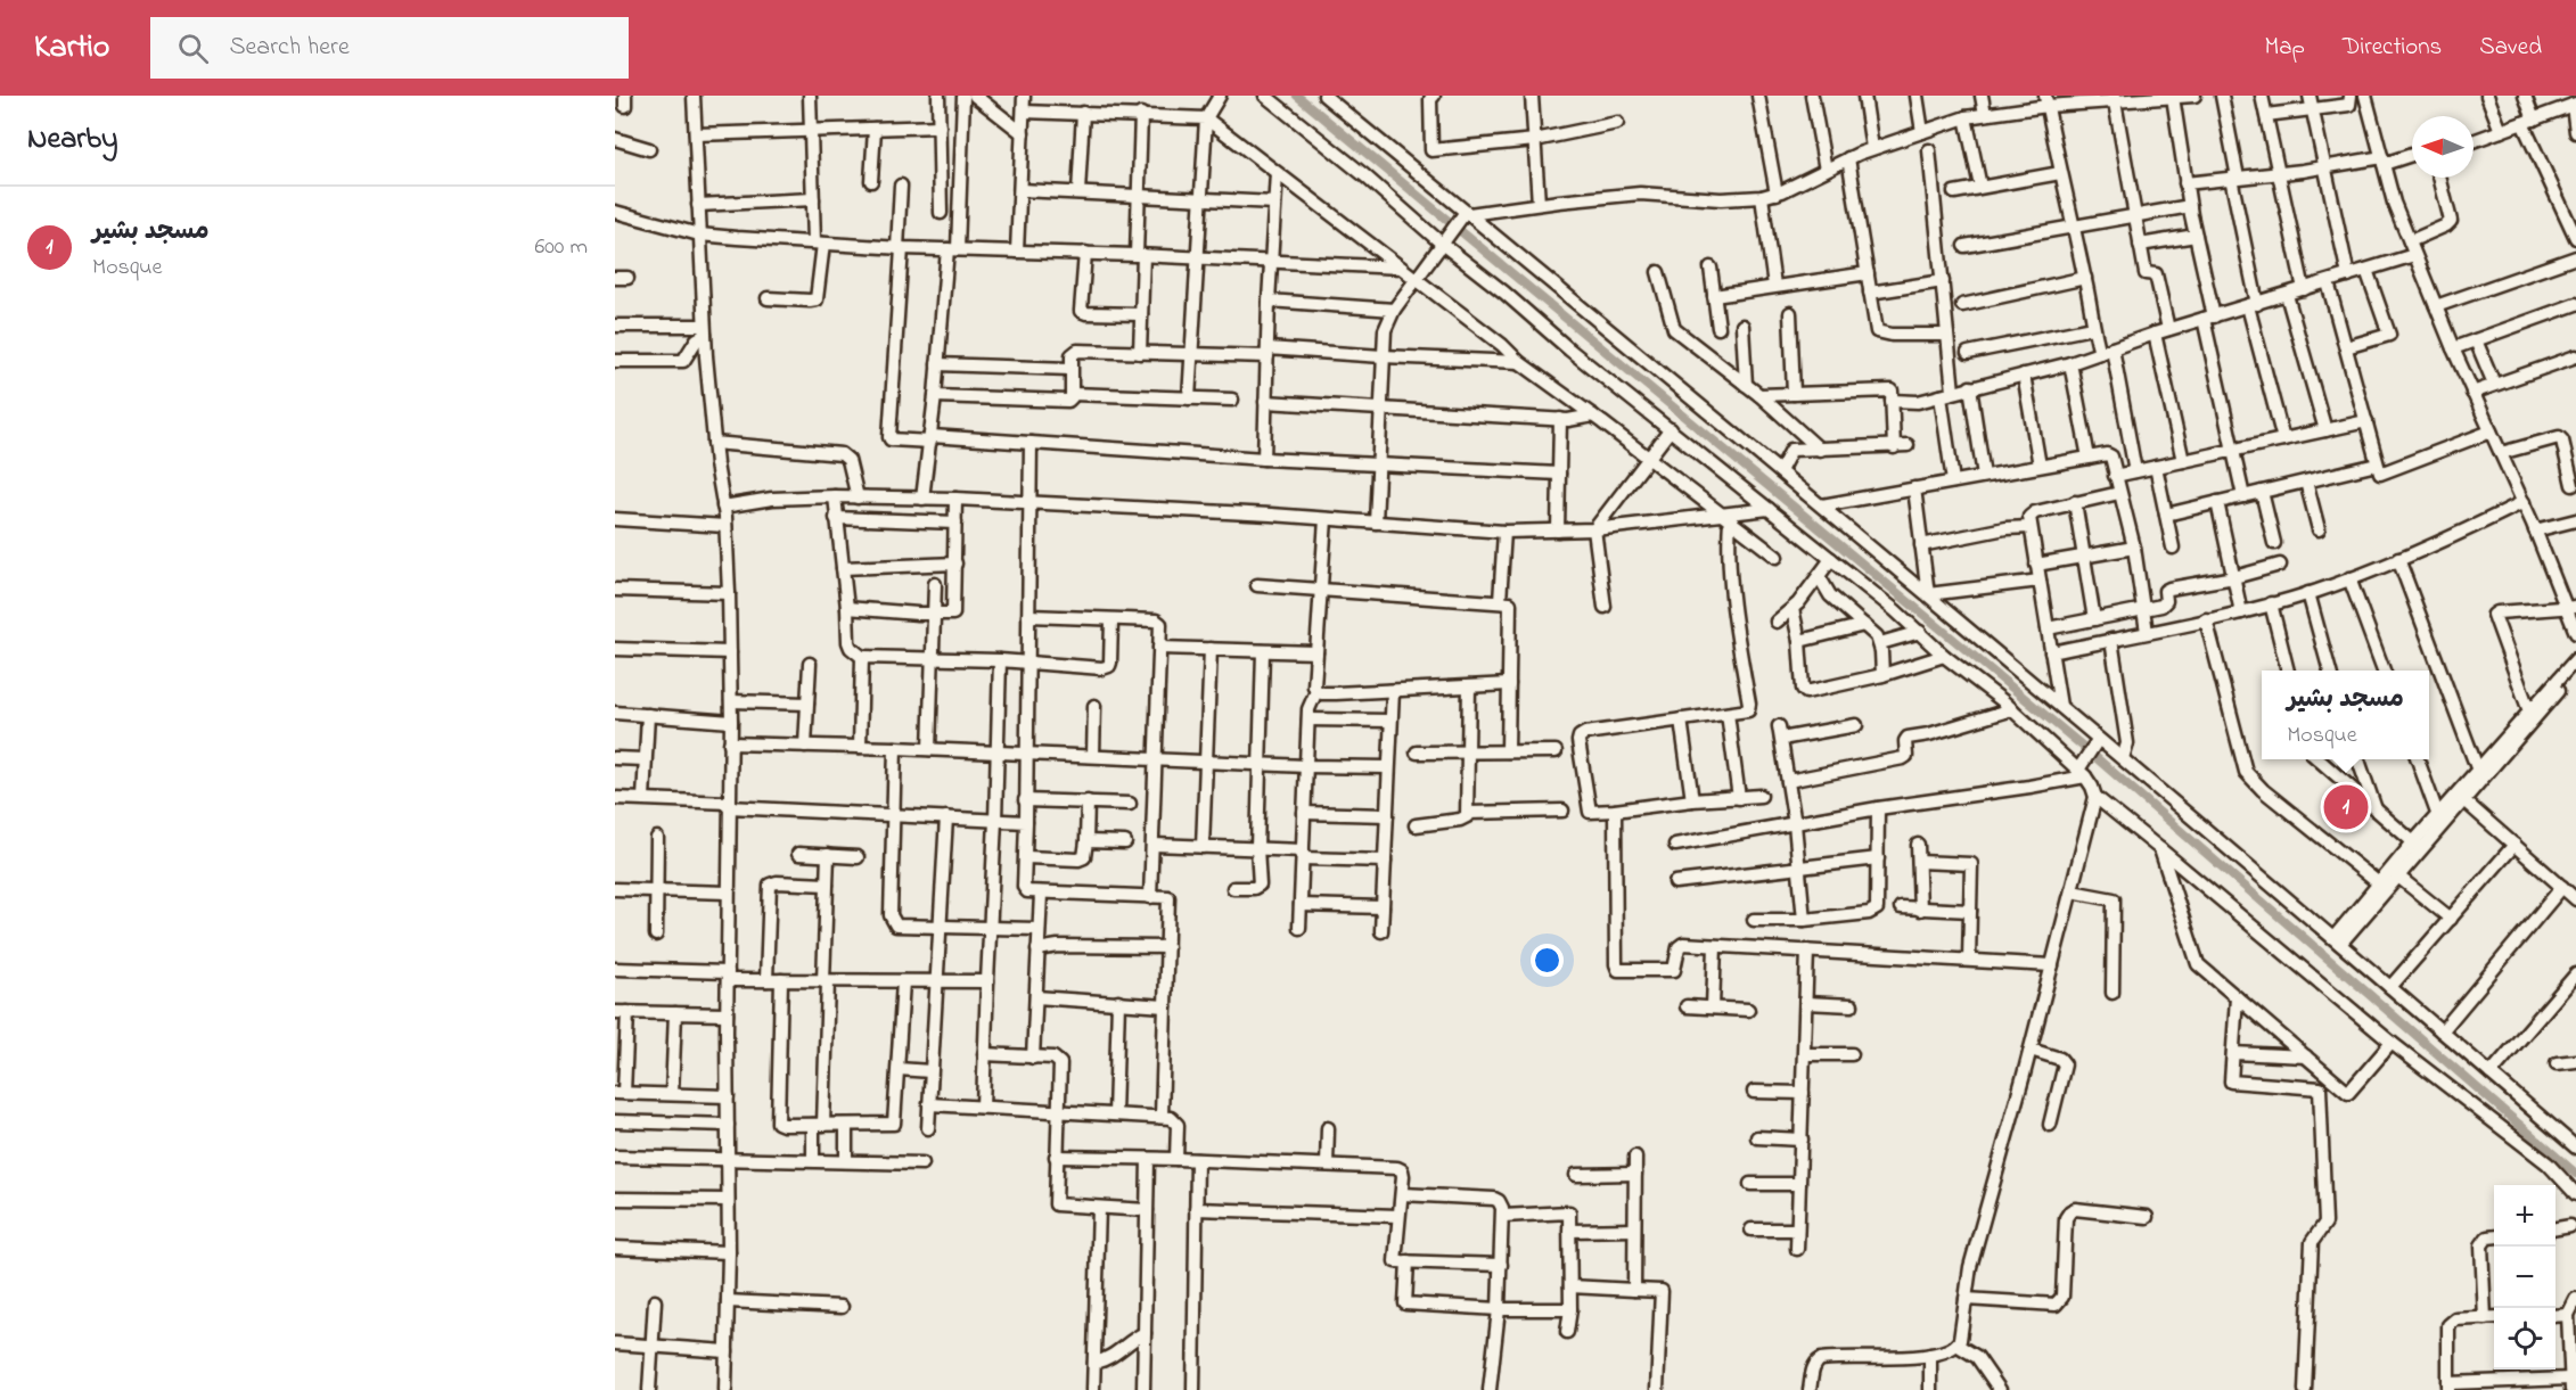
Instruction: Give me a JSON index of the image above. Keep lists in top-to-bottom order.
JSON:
{
  "north": "left",
  "page": {
    "header": "Kartio",
    "search": "Search here",
    "nav": ["Map", "Directions", "Saved"],
    "heading": "Nearby",
    "list": [
      {
        "mark": "1",
        "name": "مسجد بشیر",
        "note": "Mosque",
        "value": "600 m"
      }
    ],
    "popup": ["مسجد بشیر", "Mosque"],
    "pins": "1",
    "map_buttons": ["+", "−"]
  }
}
